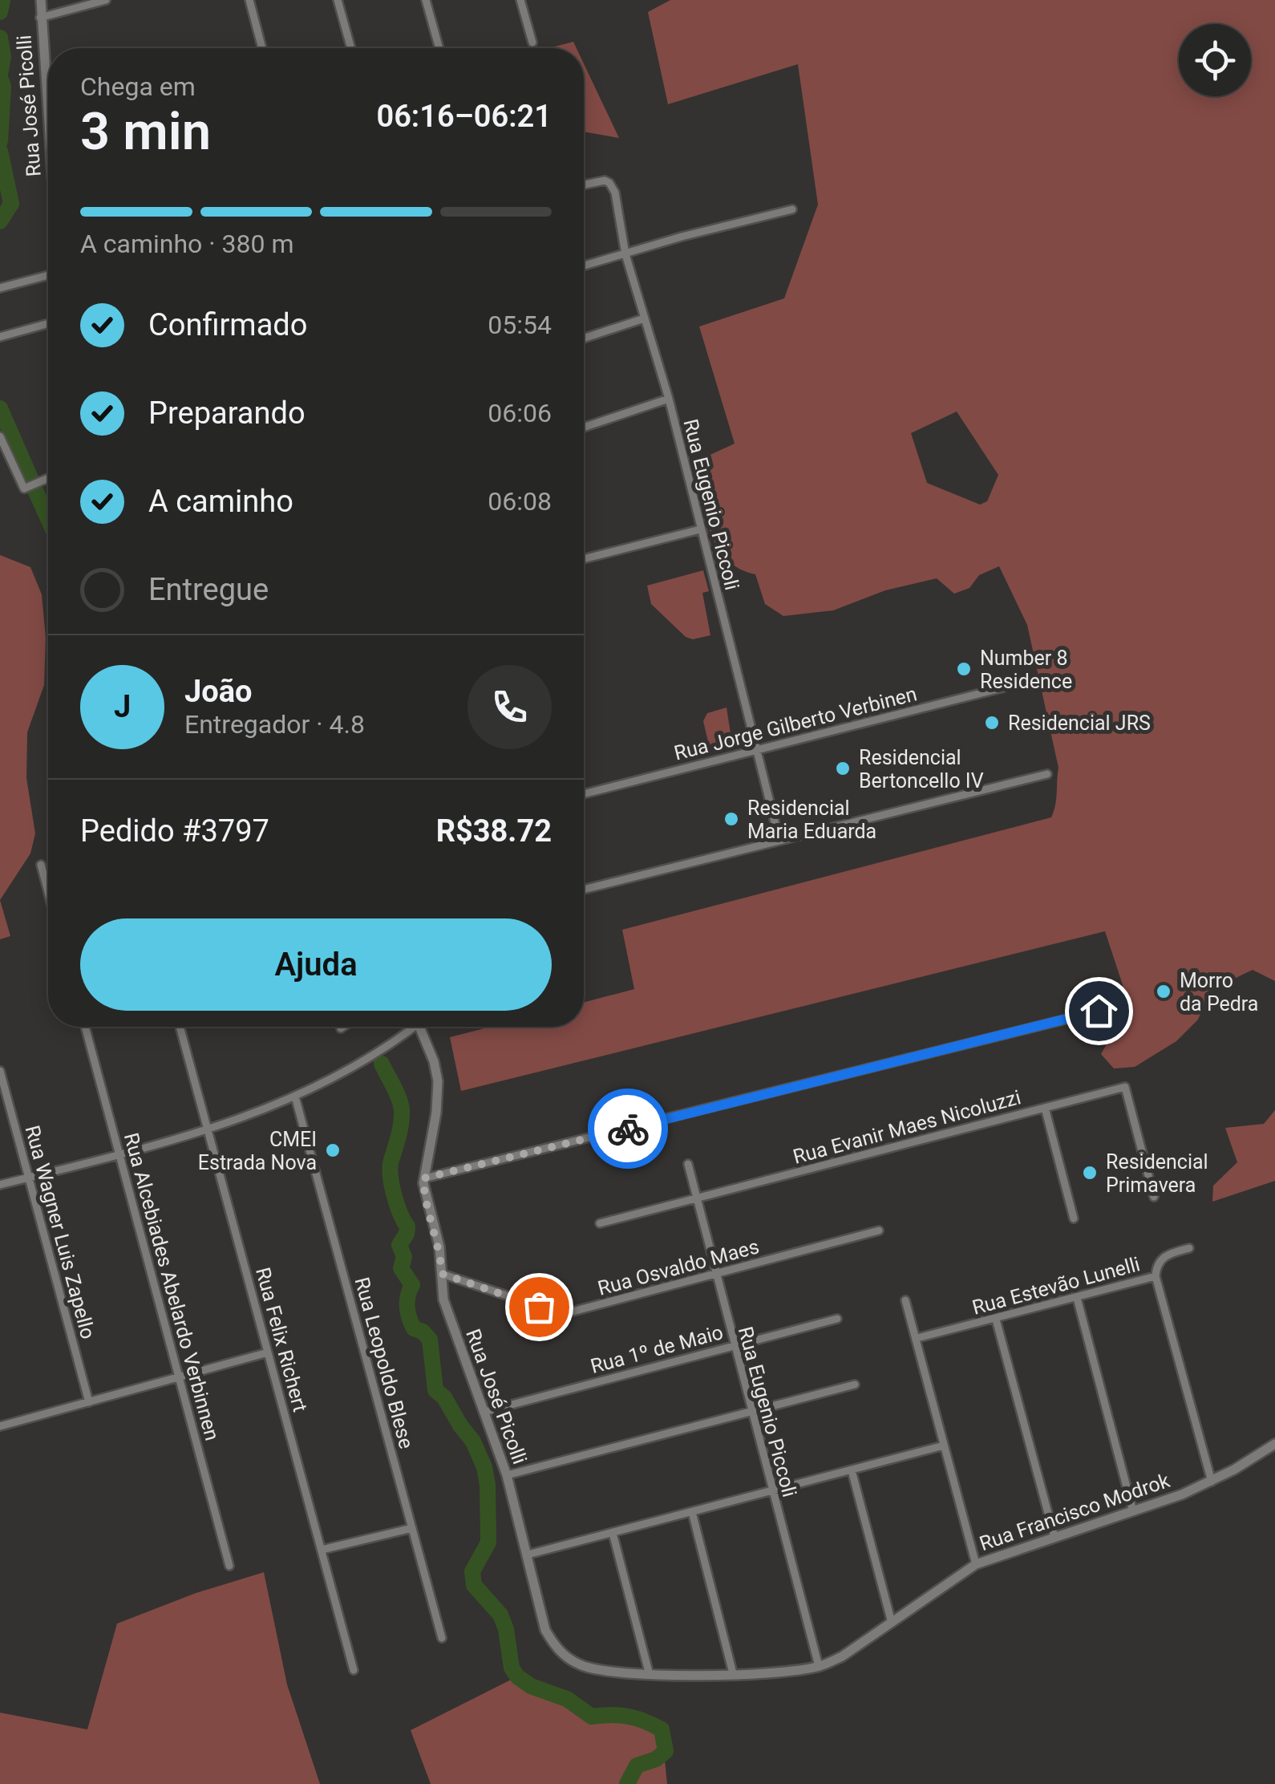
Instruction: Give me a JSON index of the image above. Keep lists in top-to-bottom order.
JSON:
{
  "streets": {
    "street": [
      "Rua José Picolli",
      "Rua Eugenio Piccoli",
      "Rua Jorge Gilberto Verbinen",
      "Rua Evanir Maes Nicoluzzi",
      "Rua Wagner Luis Zapello",
      "Rua Osvaldo Maes",
      "Rua Estevão Lunelli",
      "Rua Alcebiades Abelardo Verbinnen",
      "Rua Felix Richert",
      "Rua 1º de Maio",
      "Rua Leopoldo Blese",
      "Rua Francisco Modrok"
    ]
  },
  "crossings": [
    ["Rua José Picolli", "Rua Osvaldo Maes"],
    ["Rua José Picolli", "Rua 1º de Maio"],
    ["Rua José Picolli", "Rua Francisco Modrok"],
    ["Rua Eugenio Piccoli", "Rua Jorge Gilberto Verbinen"],
    ["Rua Eugenio Piccoli", "Rua Evanir Maes Nicoluzzi"],
    ["Rua Eugenio Piccoli", "Rua Osvaldo Maes"],
    ["Rua Eugenio Piccoli", "Rua 1º de Maio"],
    ["Rua Eugenio Piccoli", "Rua Francisco Modrok"]
  ],
  "places": [
    "Number 8 Residence",
    "Residencial JRS",
    "Residencial Bertoncello IV",
    "Residencial Maria Eduarda",
    "Morro da Pedra",
    "CMEI Estrada Nova",
    "Residencial Primavera"
  ],
  "page": {
    "heading": ["3 min", "Chega em", "06:16–06:21"],
    "panel": [
      "João",
      "Entregador · 4.8",
      "Pedido #3797",
      "R$38.72"
    ],
    "bar": "A caminho · 380 m",
    "list": [
      ["Confirmado", "05:54"],
      ["Preparando", "06:06"],
      ["A caminho", "06:08"],
      "Entregue"
    ],
    "round": "J",
    "buttons": "Ajuda"
  }
}
